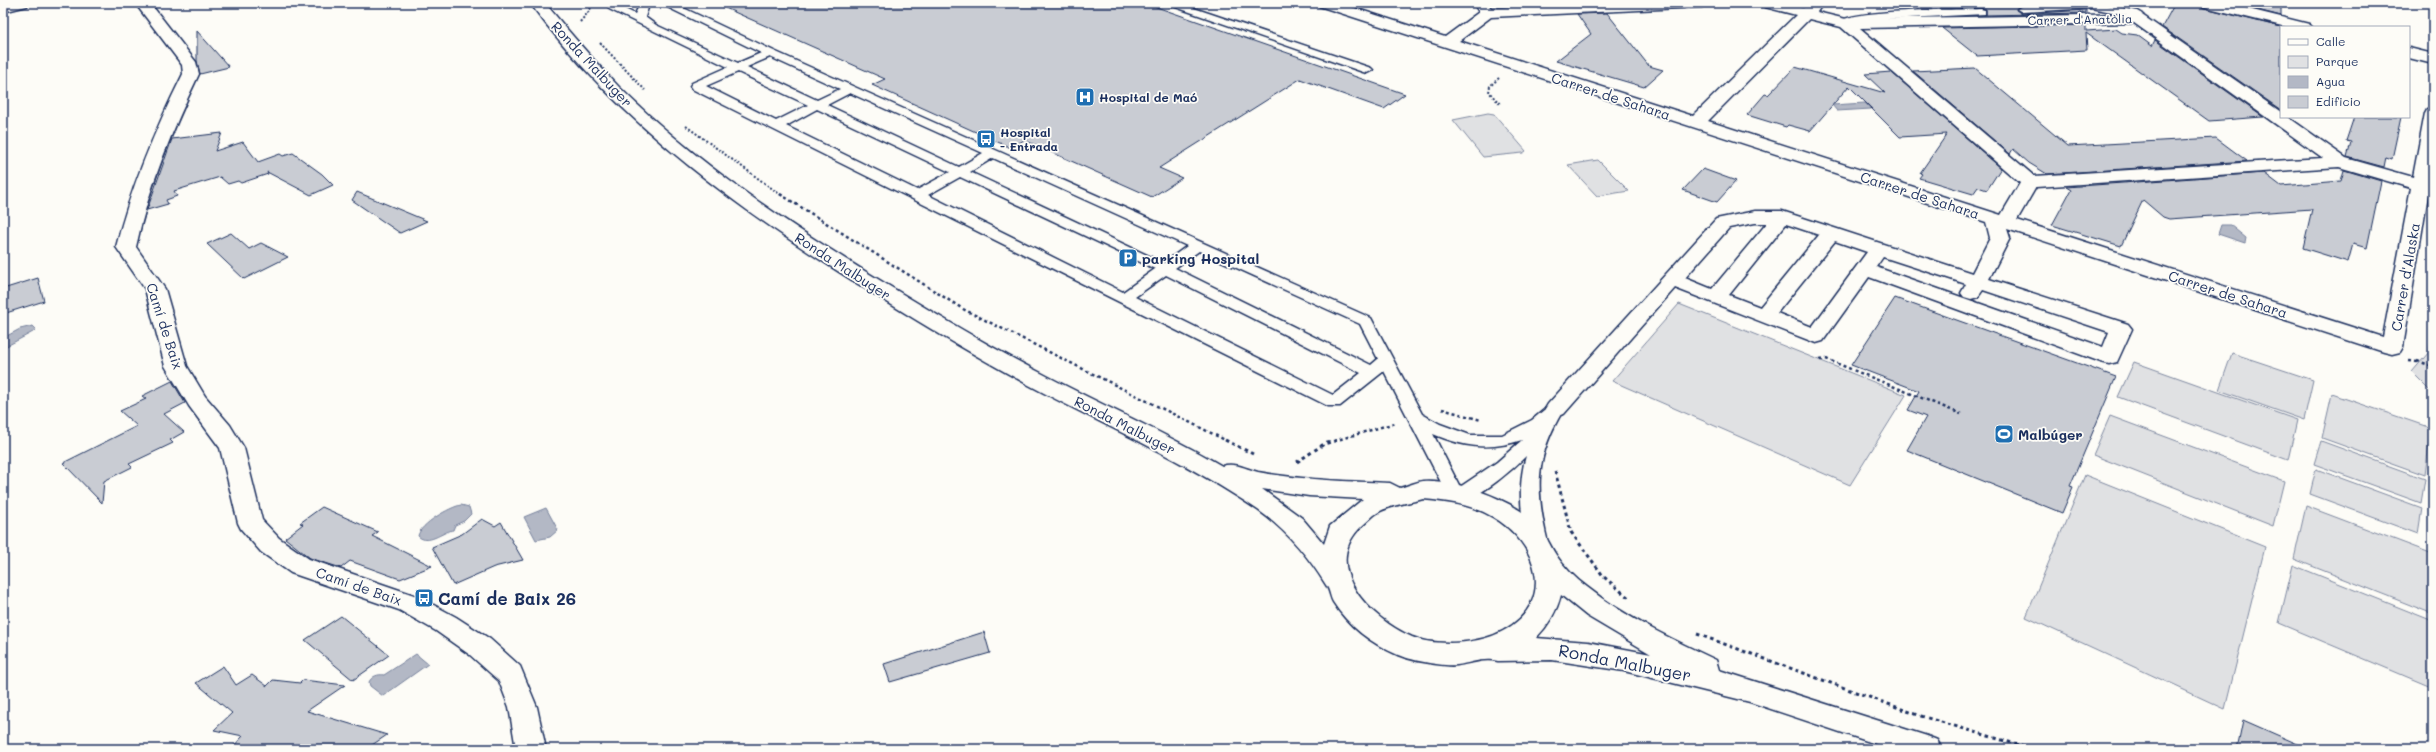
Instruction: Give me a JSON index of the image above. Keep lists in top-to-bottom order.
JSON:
{
  "streets": {
    "street": [
      "Carrer d'Anatòlia",
      "Ronda Malbuger",
      "Carrer de Sahara",
      "Carrer d'Alaska",
      "Camí de Baix"
    ]
  },
  "crossings": [
    ["Carrer d'Anatòlia", "Carrer d'Alaska"],
    ["Carrer de Sahara", "Carrer d'Alaska"]
  ],
  "places": {
    "hospital": ["Hospital de Maó"],
    "bus stop": ["Hospital - Entrada", "Camí de Baix 26"],
    "parking": ["parking Hospital"],
    "sports": ["Malbúger"]
  },
  "legend": [
    "Calle",
    "Parque",
    "Agua",
    "Edificio"
  ]
}
